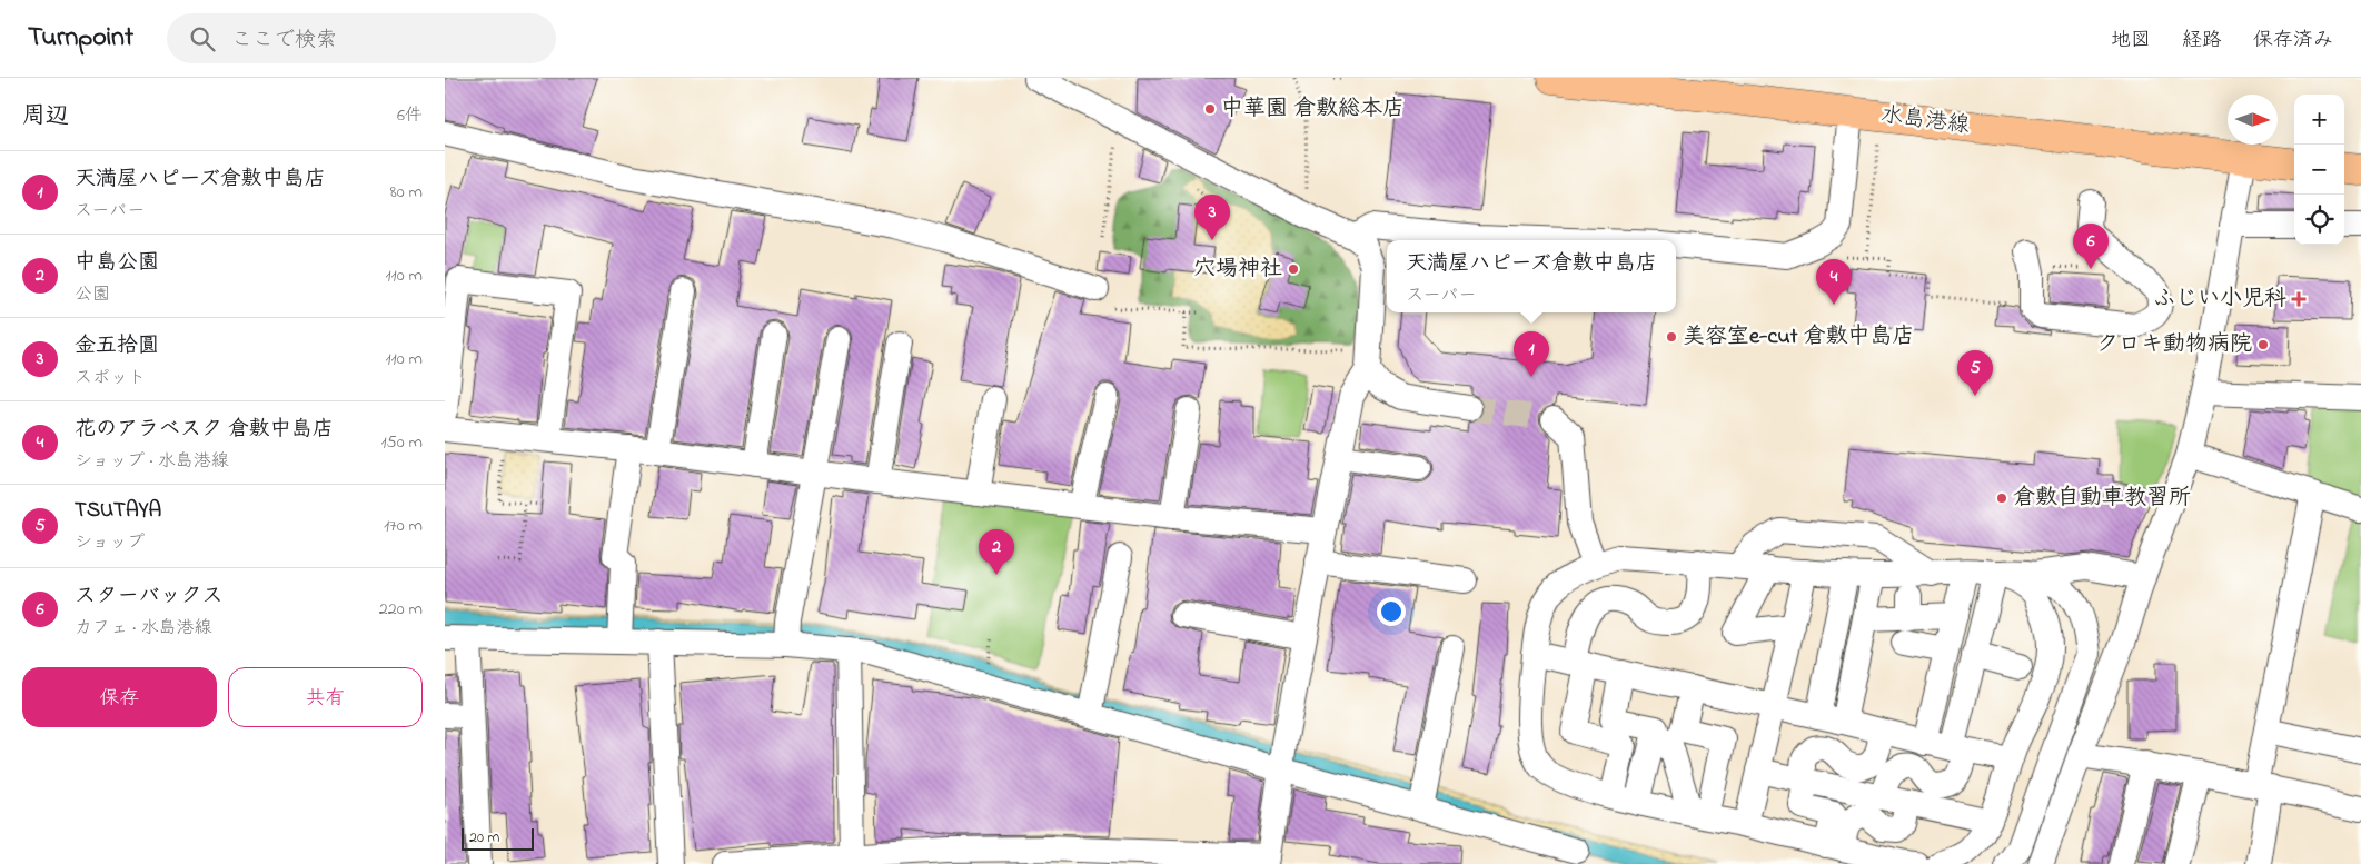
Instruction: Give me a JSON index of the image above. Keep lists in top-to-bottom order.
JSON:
{
  "streets": {
    "main road": ["水島港線"]
  },
  "places": {
    "other": [
      "中華園 倉敷総本店",
      "穴場神社",
      "美容室e-cut 倉敷中島店",
      "クロキ動物病院",
      "倉敷自動車教習所"
    ],
    "health": ["ふじい小児科"]
  },
  "scale_bar": "20 m",
  "north": "right",
  "page": {
    "header": "Turnpoint",
    "search": "ここで検索",
    "nav": ["地図", "経路", "保存済み"],
    "heading": ["周辺", "6件"],
    "map_buttons": ["+", "−"],
    "list": [
      {
        "mark": "1",
        "name": "天満屋ハピーズ倉敷中島店",
        "note": "スーパー",
        "value": "80 m"
      },
      {
        "mark": "2",
        "name": "中島公園",
        "note": "公園",
        "value": "110 m"
      },
      {
        "mark": "3",
        "name": "金五拾圓",
        "note": "スポット",
        "value": "110 m"
      },
      {
        "mark": "4",
        "name": "花のアラベスク 倉敷中島店",
        "note": "ショップ · 水島港線",
        "value": "150 m"
      },
      {
        "mark": "5",
        "name": "TSUTAYA",
        "note": "ショップ",
        "value": "170 m"
      },
      {
        "mark": "6",
        "name": "スターバックス",
        "note": "カフェ · 水島港線",
        "value": "220 m"
      }
    ],
    "pins": [
      "3",
      "6",
      "4",
      "1",
      "5",
      "2"
    ],
    "popup": ["天満屋ハピーズ倉敷中島店", "スーパー"],
    "buttons": ["保存", "共有"],
    "scale": "20 m"
  }
}
